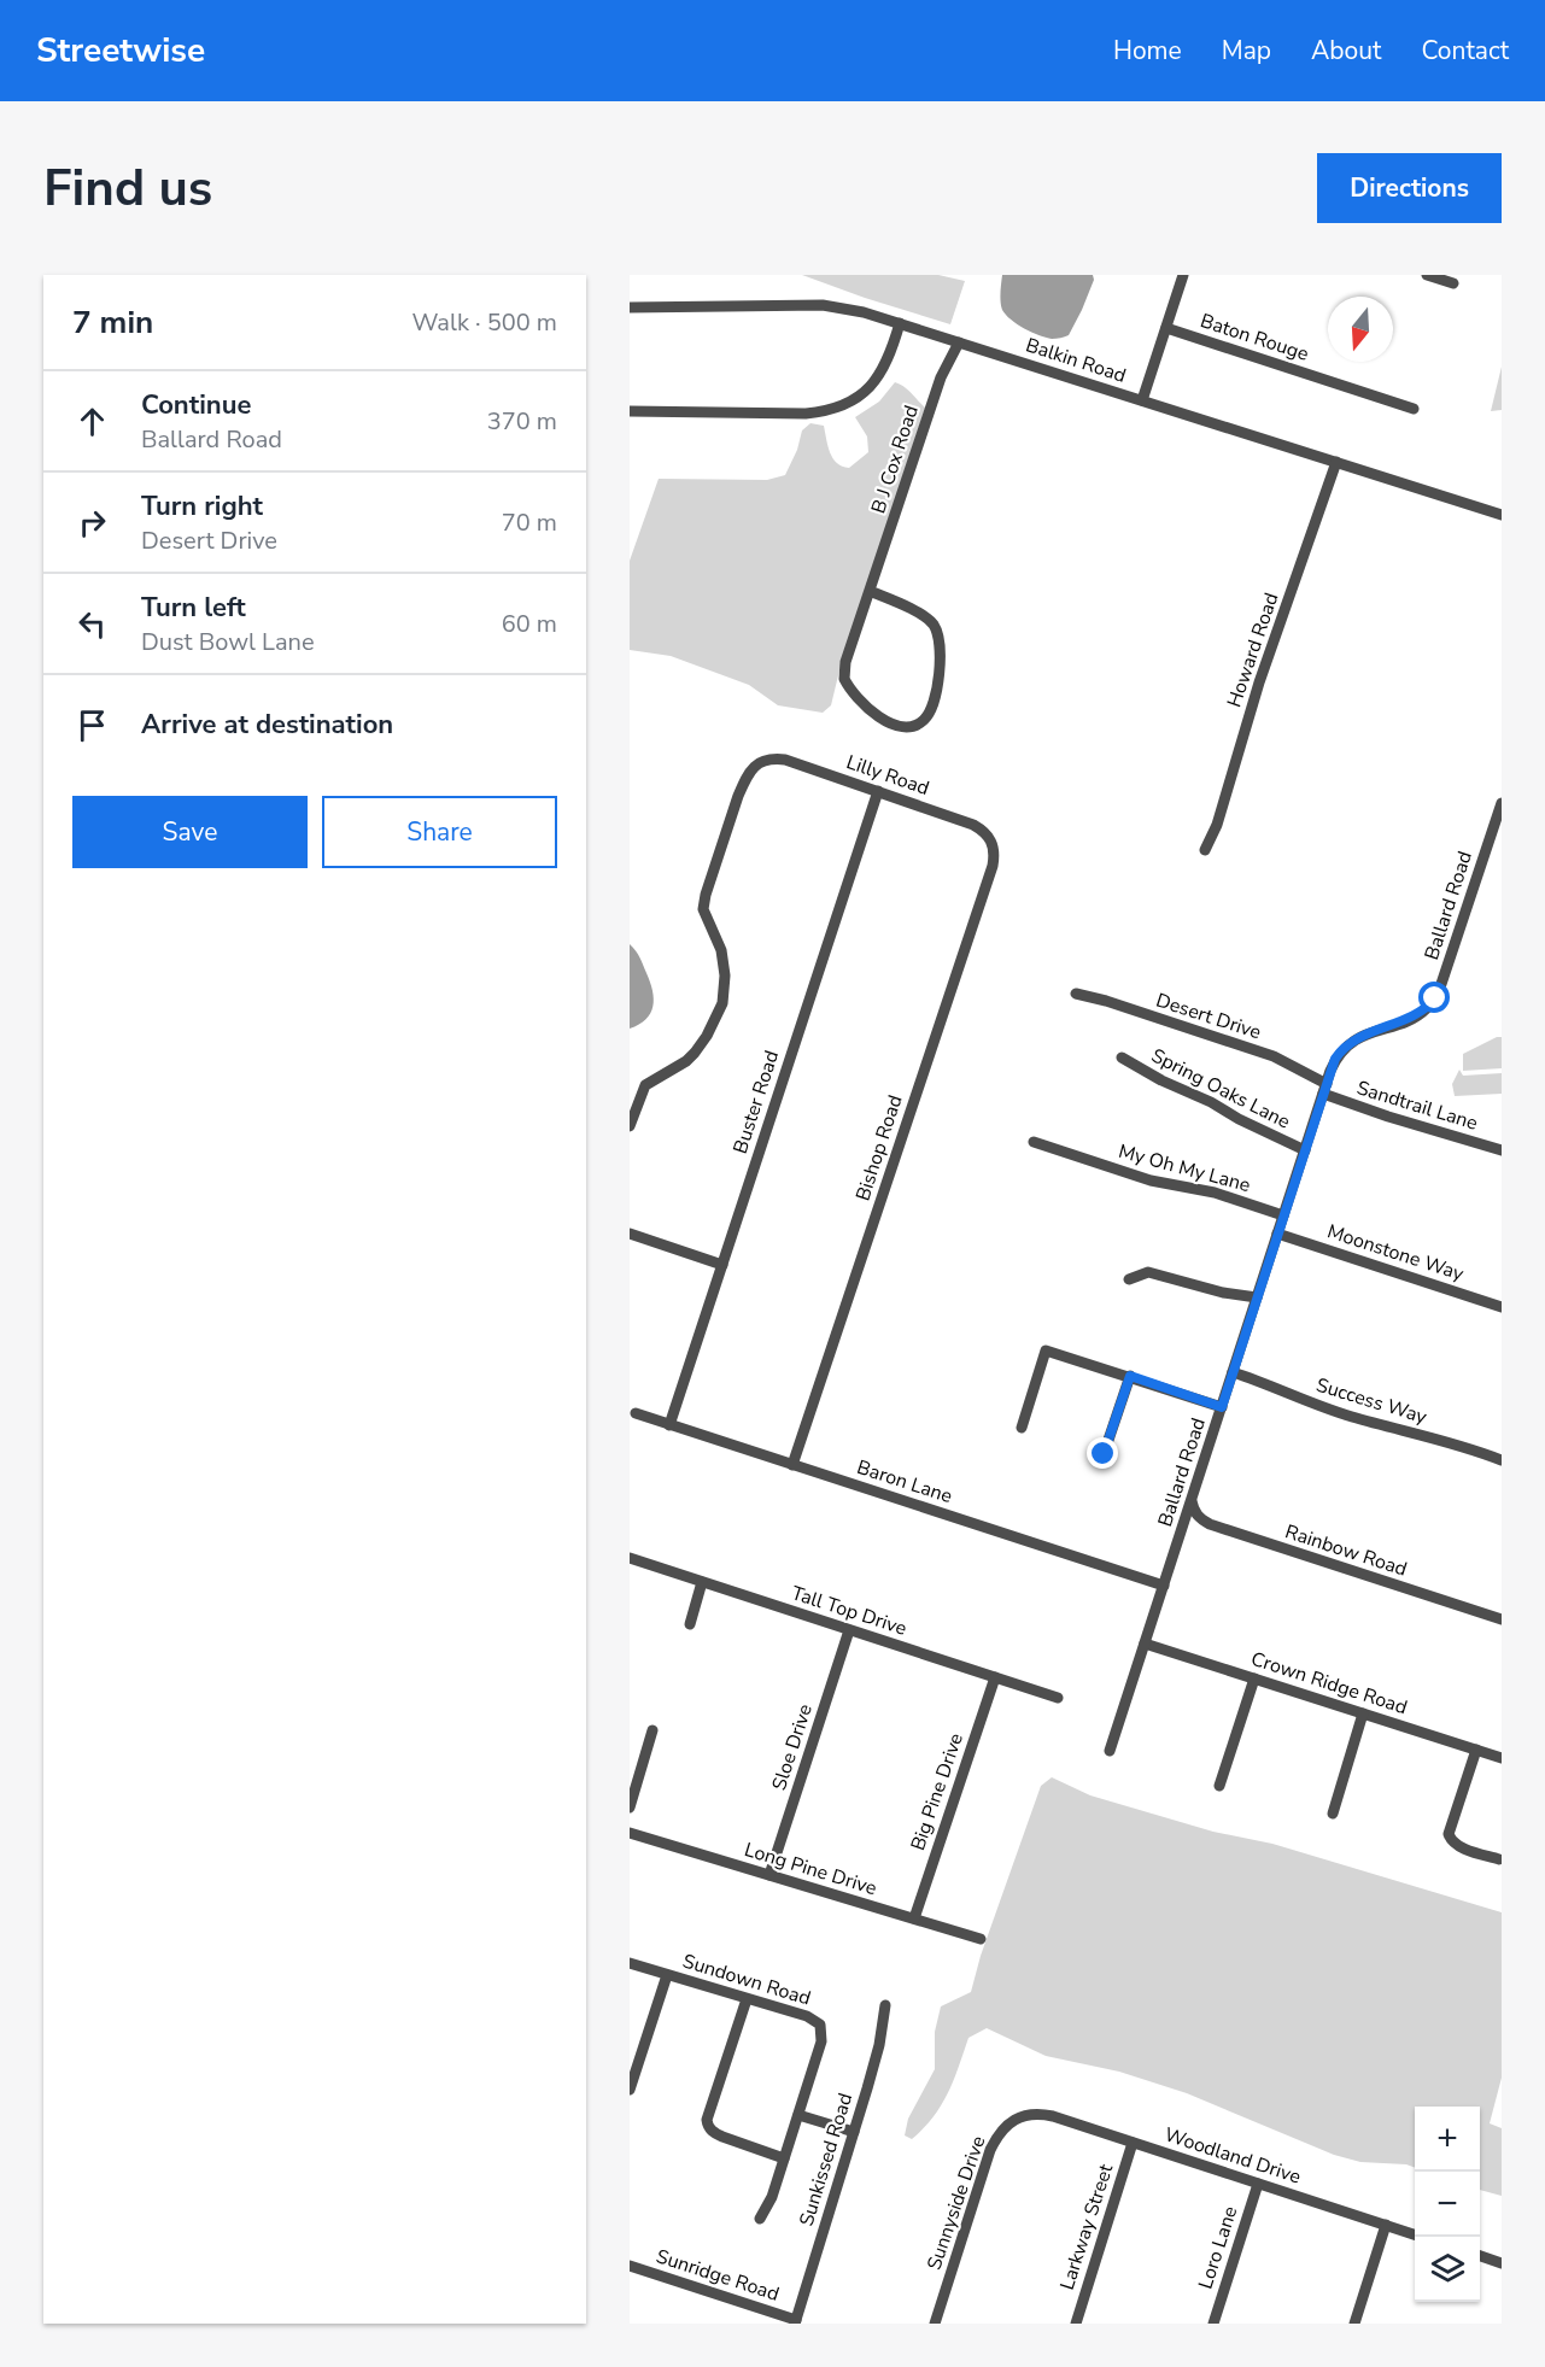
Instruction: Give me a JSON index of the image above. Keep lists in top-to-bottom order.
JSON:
{
  "streets": {
    "street": [
      "Baton Rouge",
      "Balkin Road",
      "B J Cox Road",
      "Howard Road",
      "Lilly Road",
      "Ballard Road",
      "Desert Drive",
      "Spring Oaks Lane",
      "Buster Road",
      "Sandtrail Lane",
      "Bishop Road",
      "My Oh My Lane",
      "Moonstone Way",
      "Success Way",
      "Baron Lane",
      "Rainbow Road",
      "Tall Top Drive",
      "Crown Ridge Road",
      "Sloe Drive",
      "Big Pine Drive",
      "Long Pine Drive",
      "Sundown Road",
      "Woodland Drive",
      "Sunkissed Road",
      "Sunnyside Drive",
      "Larkway Street",
      "Loro Lane",
      "Sunridge Road"
    ]
  },
  "crossings": [
    ["Balkin Road", "B J Cox Road"],
    ["Balkin Road", "Howard Road"],
    ["Lilly Road", "Buster Road"],
    ["Lilly Road", "Bishop Road"],
    ["Ballard Road", "Desert Drive"],
    ["Ballard Road", "Spring Oaks Lane"],
    ["Ballard Road", "Sandtrail Lane"],
    ["Ballard Road", "My Oh My Lane"],
    ["Ballard Road", "Moonstone Way"],
    ["Ballard Road", "Success Way"],
    ["Ballard Road", "Baron Lane"],
    ["Ballard Road", "Rainbow Road"],
    ["Ballard Road", "Crown Ridge Road"],
    ["Desert Drive", "Sandtrail Lane"],
    ["Buster Road", "Baron Lane"],
    ["Bishop Road", "Baron Lane"],
    ["Tall Top Drive", "Sloe Drive"],
    ["Tall Top Drive", "Big Pine Drive"],
    ["Sloe Drive", "Long Pine Drive"],
    ["Big Pine Drive", "Long Pine Drive"],
    ["Woodland Drive", "Sunnyside Drive"],
    ["Woodland Drive", "Larkway Street"],
    ["Woodland Drive", "Loro Lane"],
    ["Sunkissed Road", "Sunridge Road"]
  ],
  "north": "bottom",
  "page": {
    "header": "Streetwise",
    "nav": [
      "Home",
      "Map",
      "About",
      "Contact"
    ],
    "buttons": [
      "Directions",
      ["Save", "Share"]
    ],
    "title": "Find us",
    "heading": ["7 min", "Walk · 500 m"],
    "list": [
      ["Continue", "Ballard Road", "370 m"],
      ["Turn right", "Desert Drive", "70 m"],
      ["Turn left", "Dust Bowl Lane", "60 m"],
      "Arrive at destination"
    ],
    "map_buttons": ["+", "−"]
  }
}
